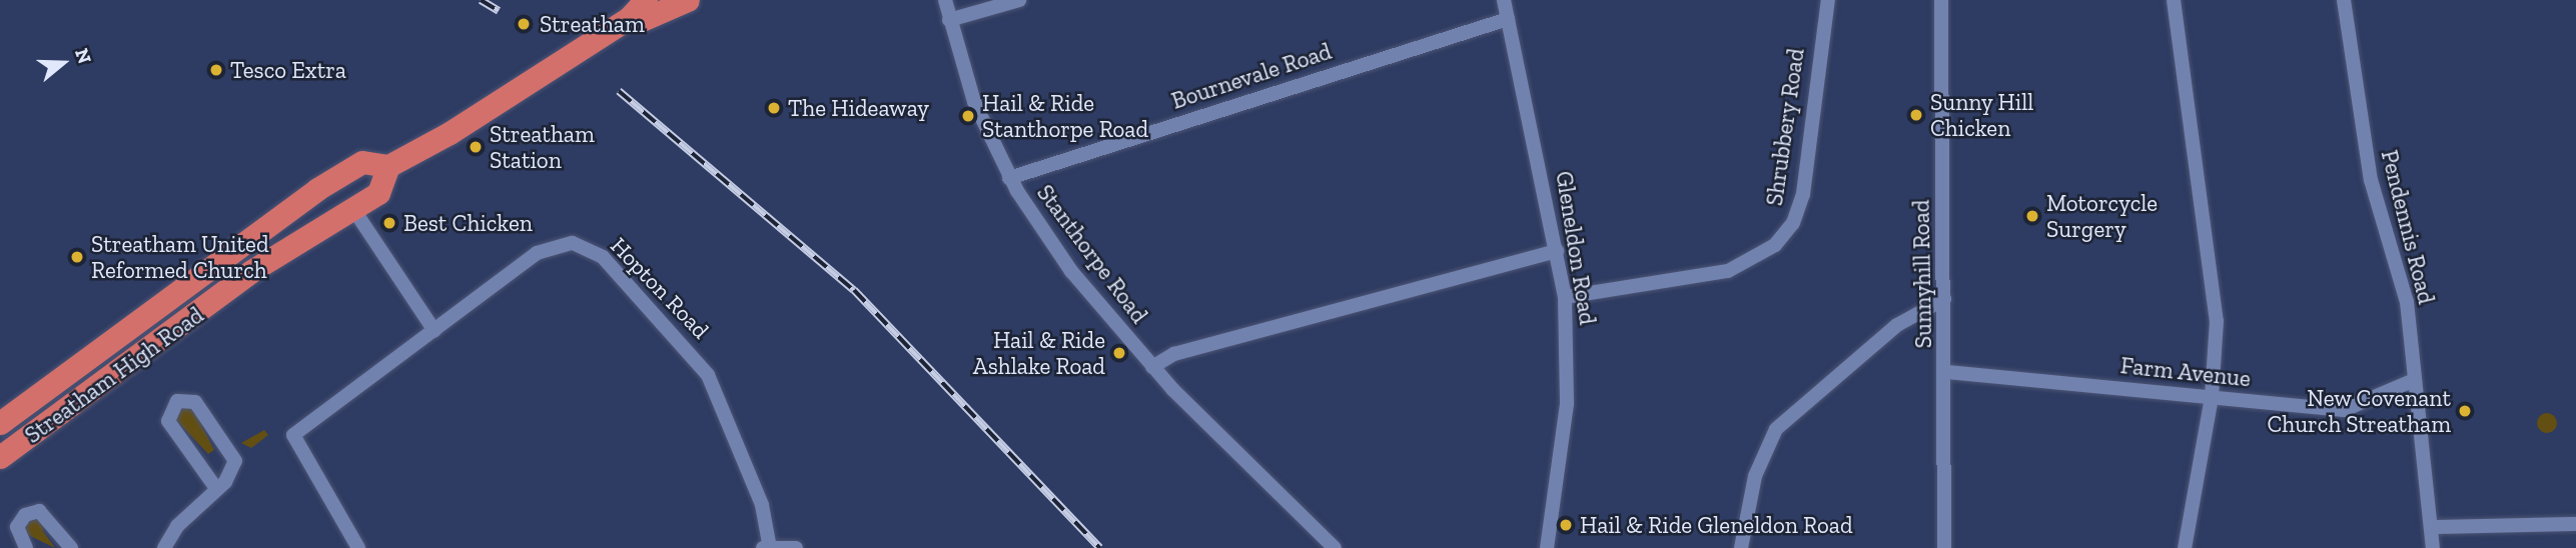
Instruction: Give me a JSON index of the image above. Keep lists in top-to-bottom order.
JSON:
{
  "streets": {
    "highway": ["Streatham High Road"],
    "street": [
      "Bournevale Road",
      "Shrubbery Road",
      "Pendennis Road",
      "Gleneldon Road",
      "Stanthorpe Road",
      "Sunnyhill Road",
      "Hopton Road",
      "Farm Avenue"
    ]
  },
  "crossings": [
    ["Bournevale Road", "Gleneldon Road"],
    ["Bournevale Road", "Stanthorpe Road"],
    ["Shrubbery Road", "Gleneldon Road"],
    ["Pendennis Road", "Farm Avenue"],
    ["Sunnyhill Road", "Farm Avenue"]
  ],
  "places": [
    "Streatham",
    "Tesco Extra",
    "The Hideaway",
    "Sunny Hill Chicken",
    "Hail & Ride Stanthorpe Road",
    "Streatham Station",
    "Motorcycle Surgery",
    "Best Chicken",
    "Streatham United Reformed Church",
    "Hail & Ride Ashlake Road",
    "New Covenant Church Streatham",
    "Hail & Ride Gleneldon Road"
  ],
  "north": "right"
}
